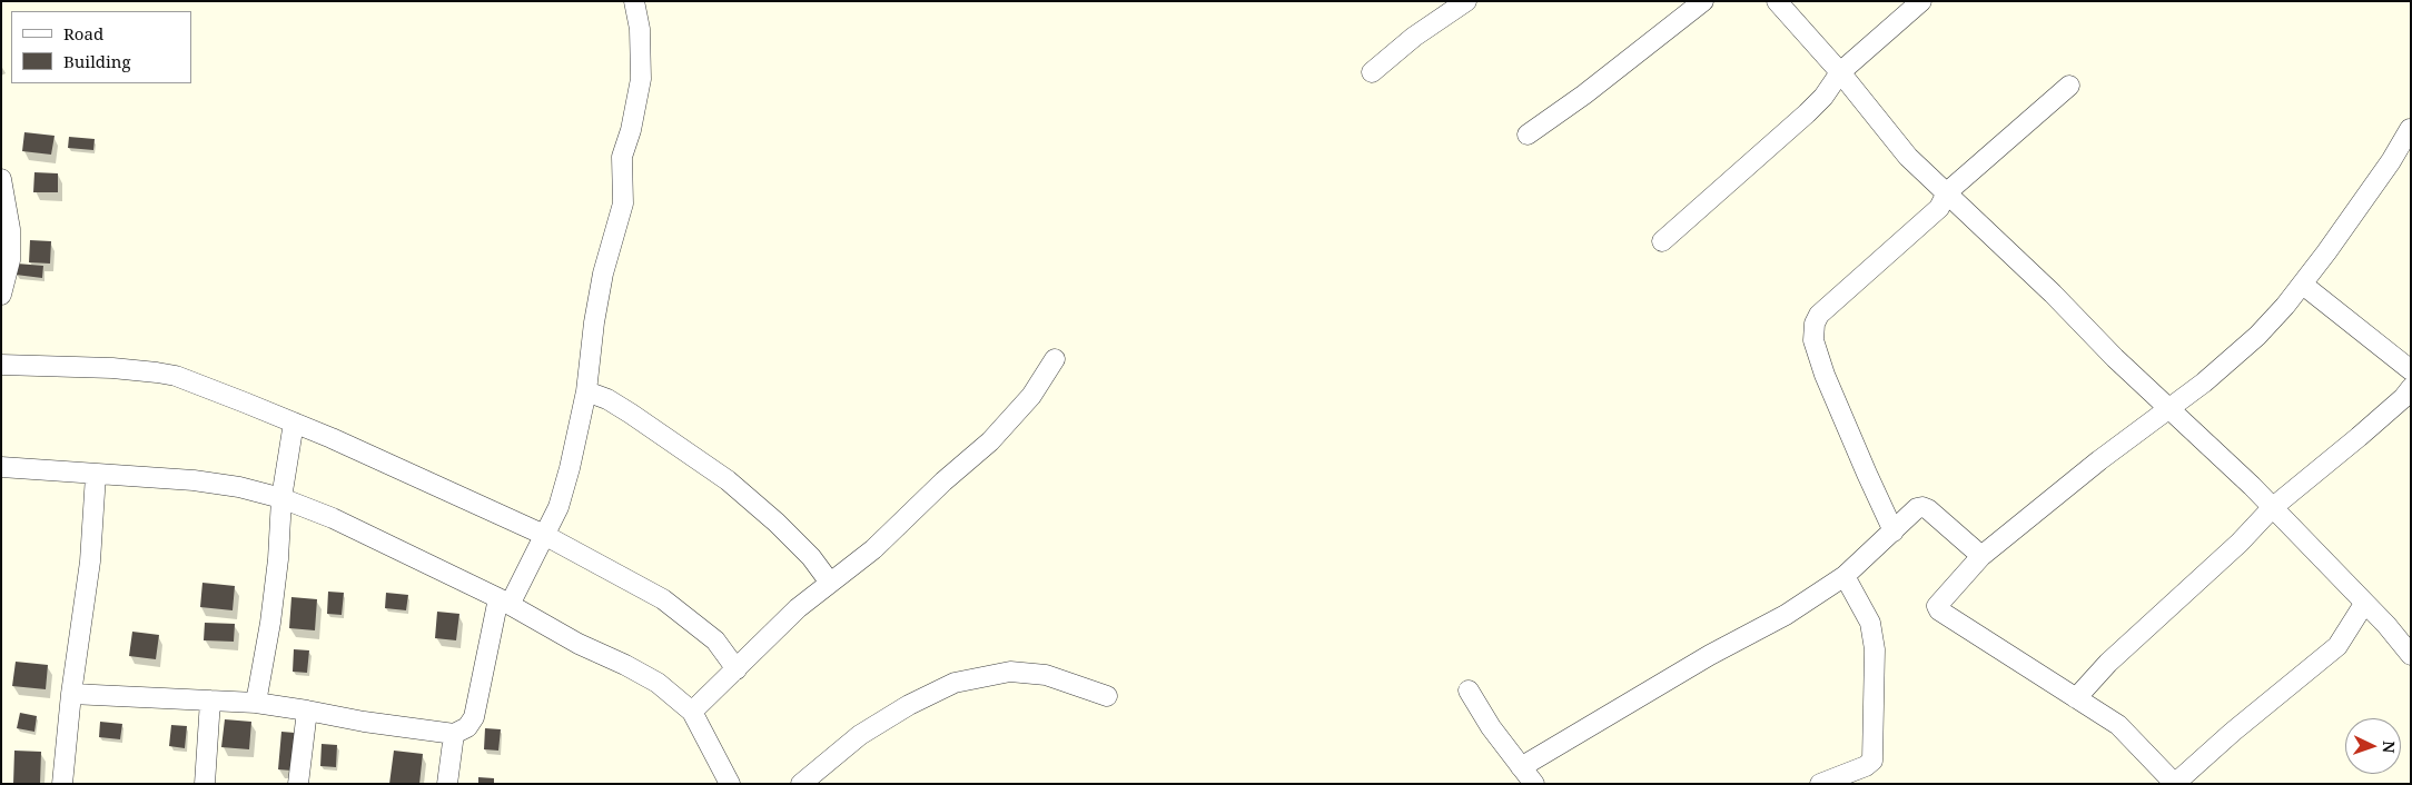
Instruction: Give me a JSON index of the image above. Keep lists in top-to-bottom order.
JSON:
{
  "legend": ["Road", "Building"],
  "north": "right"
}
